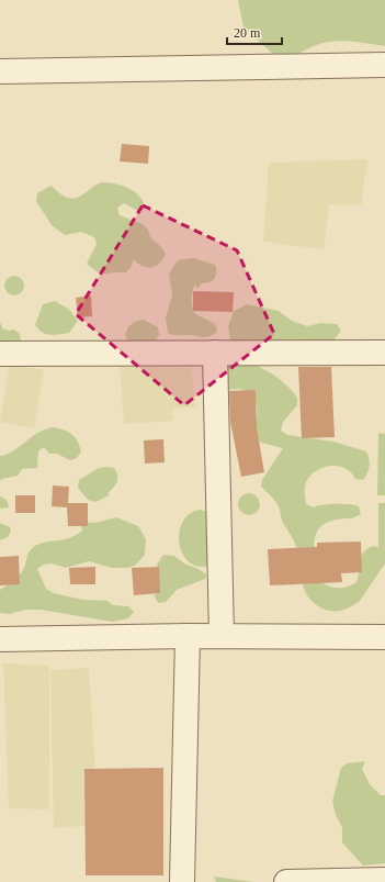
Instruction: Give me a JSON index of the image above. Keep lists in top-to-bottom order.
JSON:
{
  "scale_bar": "20 m"
}
